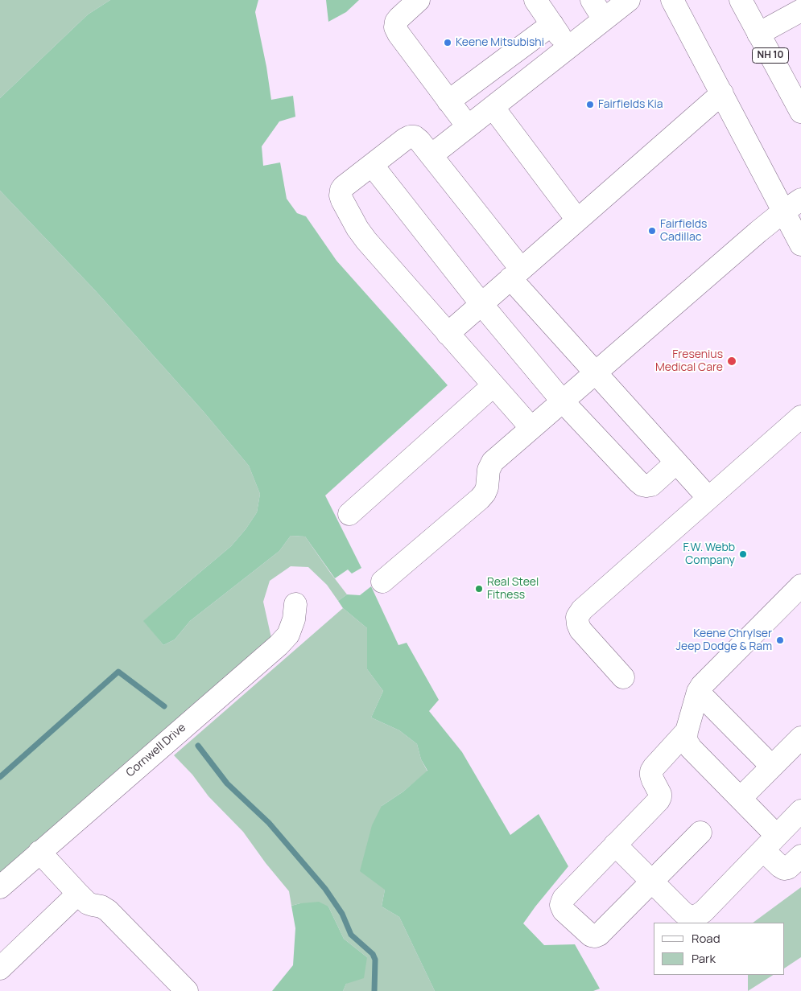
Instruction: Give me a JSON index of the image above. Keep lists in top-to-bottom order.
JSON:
{
  "streets": {
    "street": ["NH 10", "Cornwell Drive"]
  },
  "places": [
    "Keene Mitsubishi",
    "Fairfields Kia",
    "Fairfields Cadillac",
    "Fresenius Medical Care",
    "F.W. Webb Company",
    "Real Steel Fitness",
    "Keene Chrylser Jeep Dodge & Ram"
  ],
  "legend": ["Road", "Park"]
}
